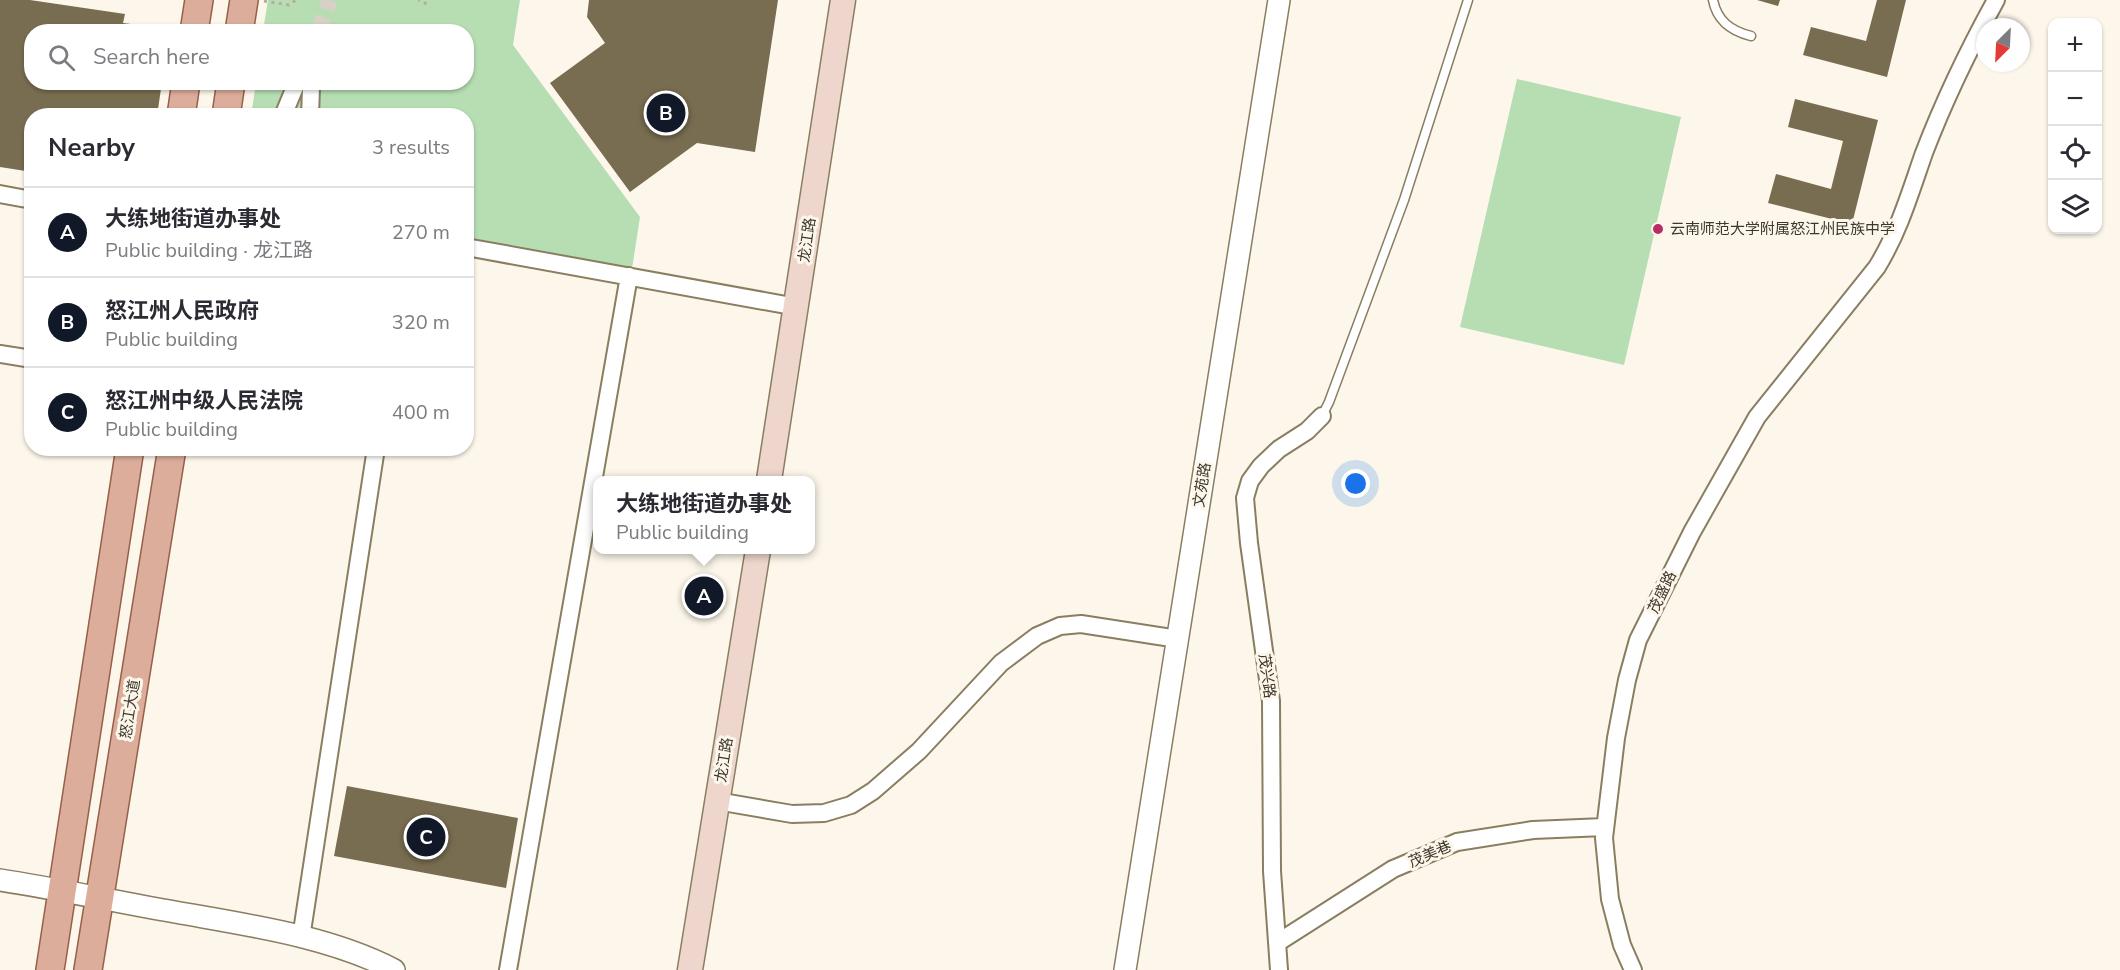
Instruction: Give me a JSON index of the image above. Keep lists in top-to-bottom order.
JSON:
{
  "streets": {
    "main road": ["龙江路", "怒江大道"],
    "street": [
      "文苑路",
      "茂盛路",
      "茂兴路",
      "茂美巷"
    ]
  },
  "crossings": [
    ["茂盛路", "茂美巷"],
    ["茂兴路", "茂美巷"]
  ],
  "places": ["云南师范大学附属怒江州民族中学"],
  "north": "bottom left",
  "page": {
    "map_buttons": ["+", "−"],
    "search": "Search here",
    "pins": ["B", "A", "C"],
    "heading": ["Nearby", "3 results"],
    "list": [
      {
        "mark": "A",
        "name": "大练地街道办事处",
        "note": "Public building · 龙江路",
        "value": "270 m"
      },
      {
        "mark": "B",
        "name": "怒江州人民政府",
        "note": "Public building",
        "value": "320 m"
      },
      {
        "mark": "C",
        "name": "怒江州中级人民法院",
        "note": "Public building",
        "value": "400 m"
      }
    ],
    "popup": ["大练地街道办事处", "Public building"]
  }
}
